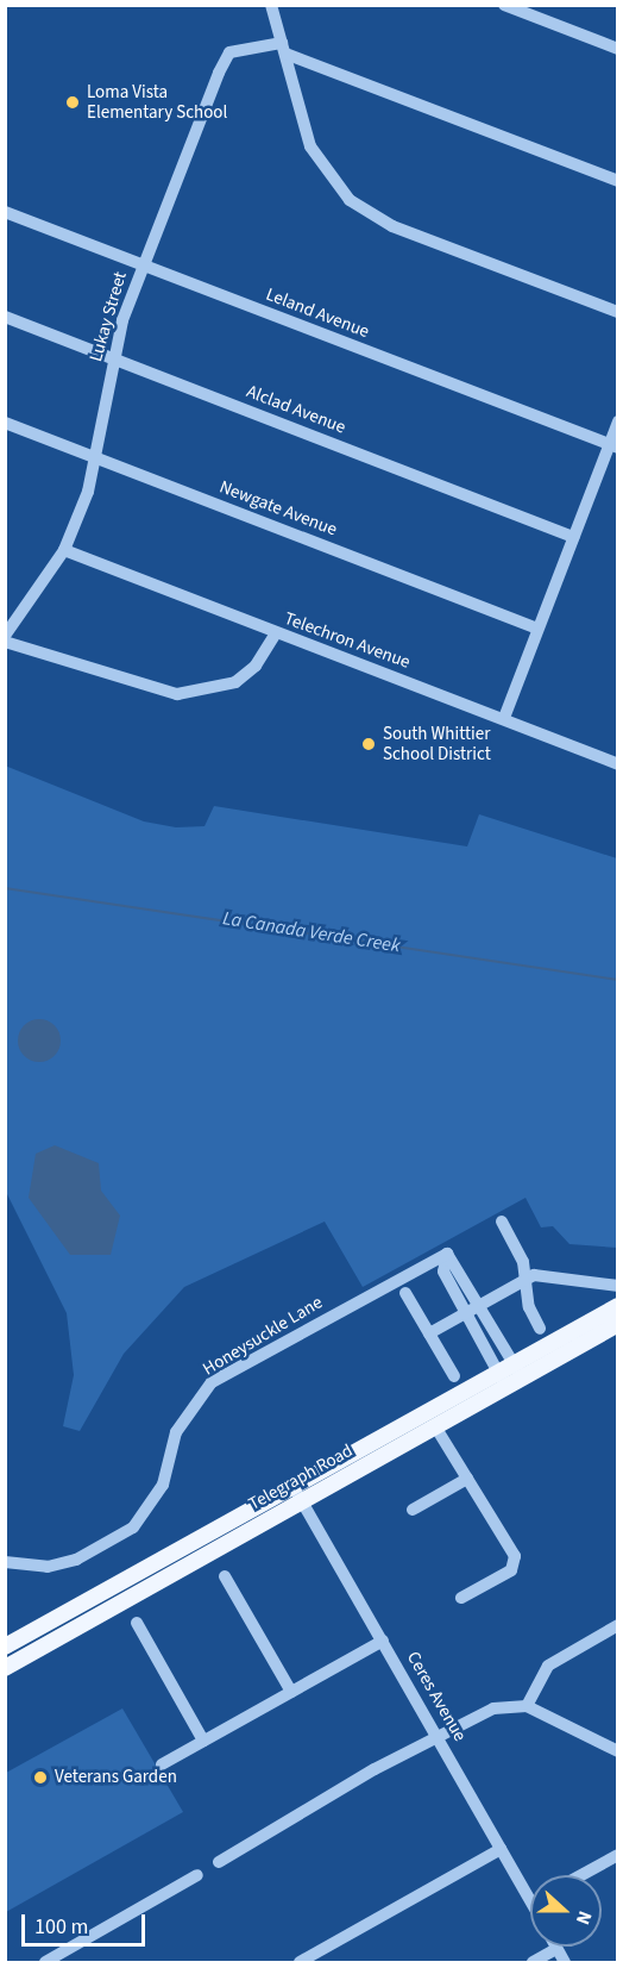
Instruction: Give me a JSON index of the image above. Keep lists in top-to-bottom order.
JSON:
{
  "streets": {
    "main road": ["Telegraph Road"],
    "street": [
      "Leland Avenue",
      "Lukay Street",
      "Alclad Avenue",
      "Newgate Avenue",
      "Telechron Avenue",
      "Honeysuckle Lane",
      "Ceres Avenue"
    ]
  },
  "crossings": [
    ["Leland Avenue", "Lukay Street"],
    ["Lukay Street", "Alclad Avenue"],
    ["Lukay Street", "Newgate Avenue"],
    ["Lukay Street", "Telechron Avenue"],
    ["Telegraph Road", "Ceres Avenue"]
  ],
  "water": ["La Canada Verde Creek"],
  "places": ["Loma Vista Elementary School", "South Whittier School District", "Veterans Garden"],
  "scale_bar": "100 m",
  "north": "right"
}
